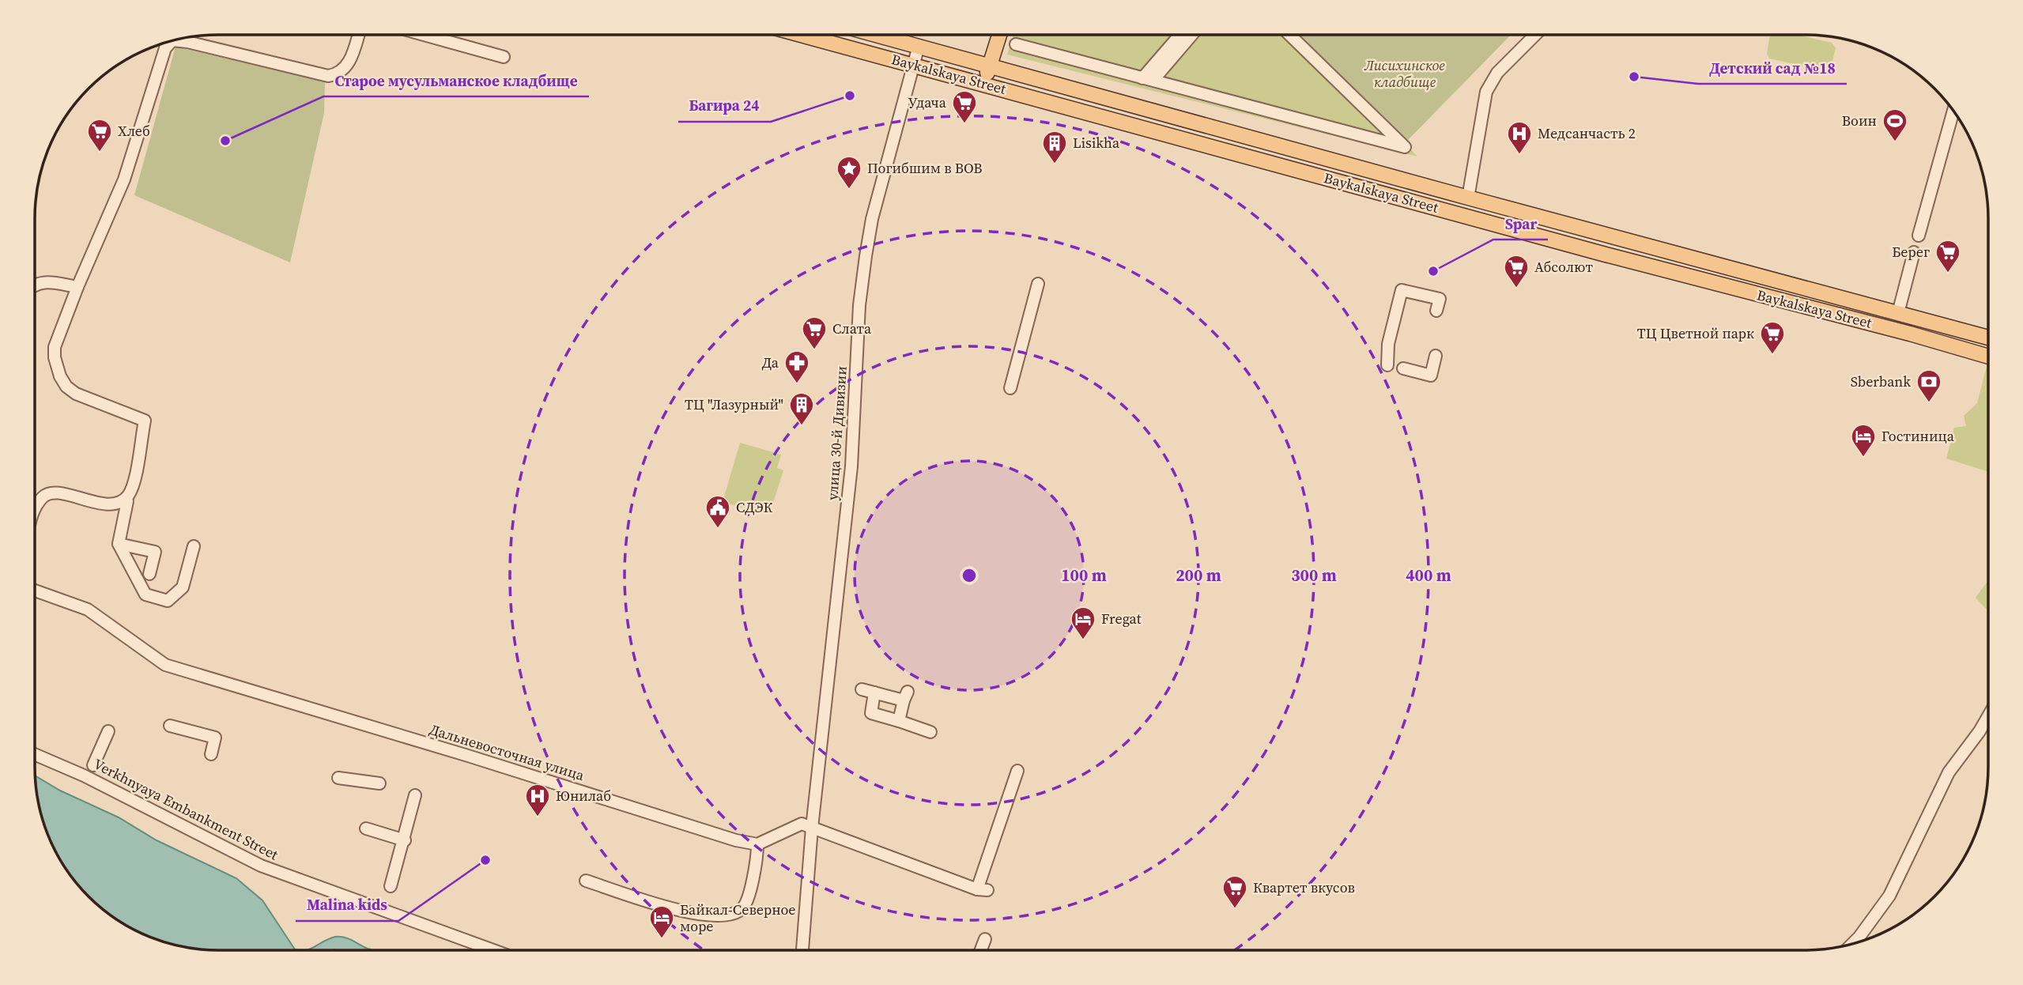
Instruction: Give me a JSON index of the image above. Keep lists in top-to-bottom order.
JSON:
{
  "streets": {
    "main road": ["Baykalskaya Street"],
    "street": ["улица 30-й Дивизии", "Дальневосточная улица", "Verkhnyaya Embankment Street"]
  },
  "crossings": [
    ["Baykalskaya Street", "улица 30-й Дивизии"]
  ],
  "parks": ["Лисихинское кладбище"],
  "places": {
    "other": [
      "Детский сад №18",
      "Багира 24",
      "Старое мусульманское кладбище",
      "Spar",
      "Malina kids"
    ],
    "supermarket": [
      "Удача",
      "Хлеб",
      "Берег",
      "Абсолют",
      "Слата",
      "ТЦ Цветной парк",
      "Квартет вкусов"
    ],
    "sports": ["Воин"],
    "hospital": ["Медсанчасть 2", "Юнилаб"],
    "building": ["Lisikha", "ТЦ \"Лазурный\""],
    "place": ["Погибшим в ВОВ"],
    "pharmacy": ["Да"],
    "bank": ["Sberbank"],
    "hotel": ["Гостиница", "Fregat", "Байкал-Северное море"],
    "public building": ["СДЭК"]
  },
  "rings": [
    "100 m",
    "200 m",
    "300 m",
    "400 m"
  ]
}
